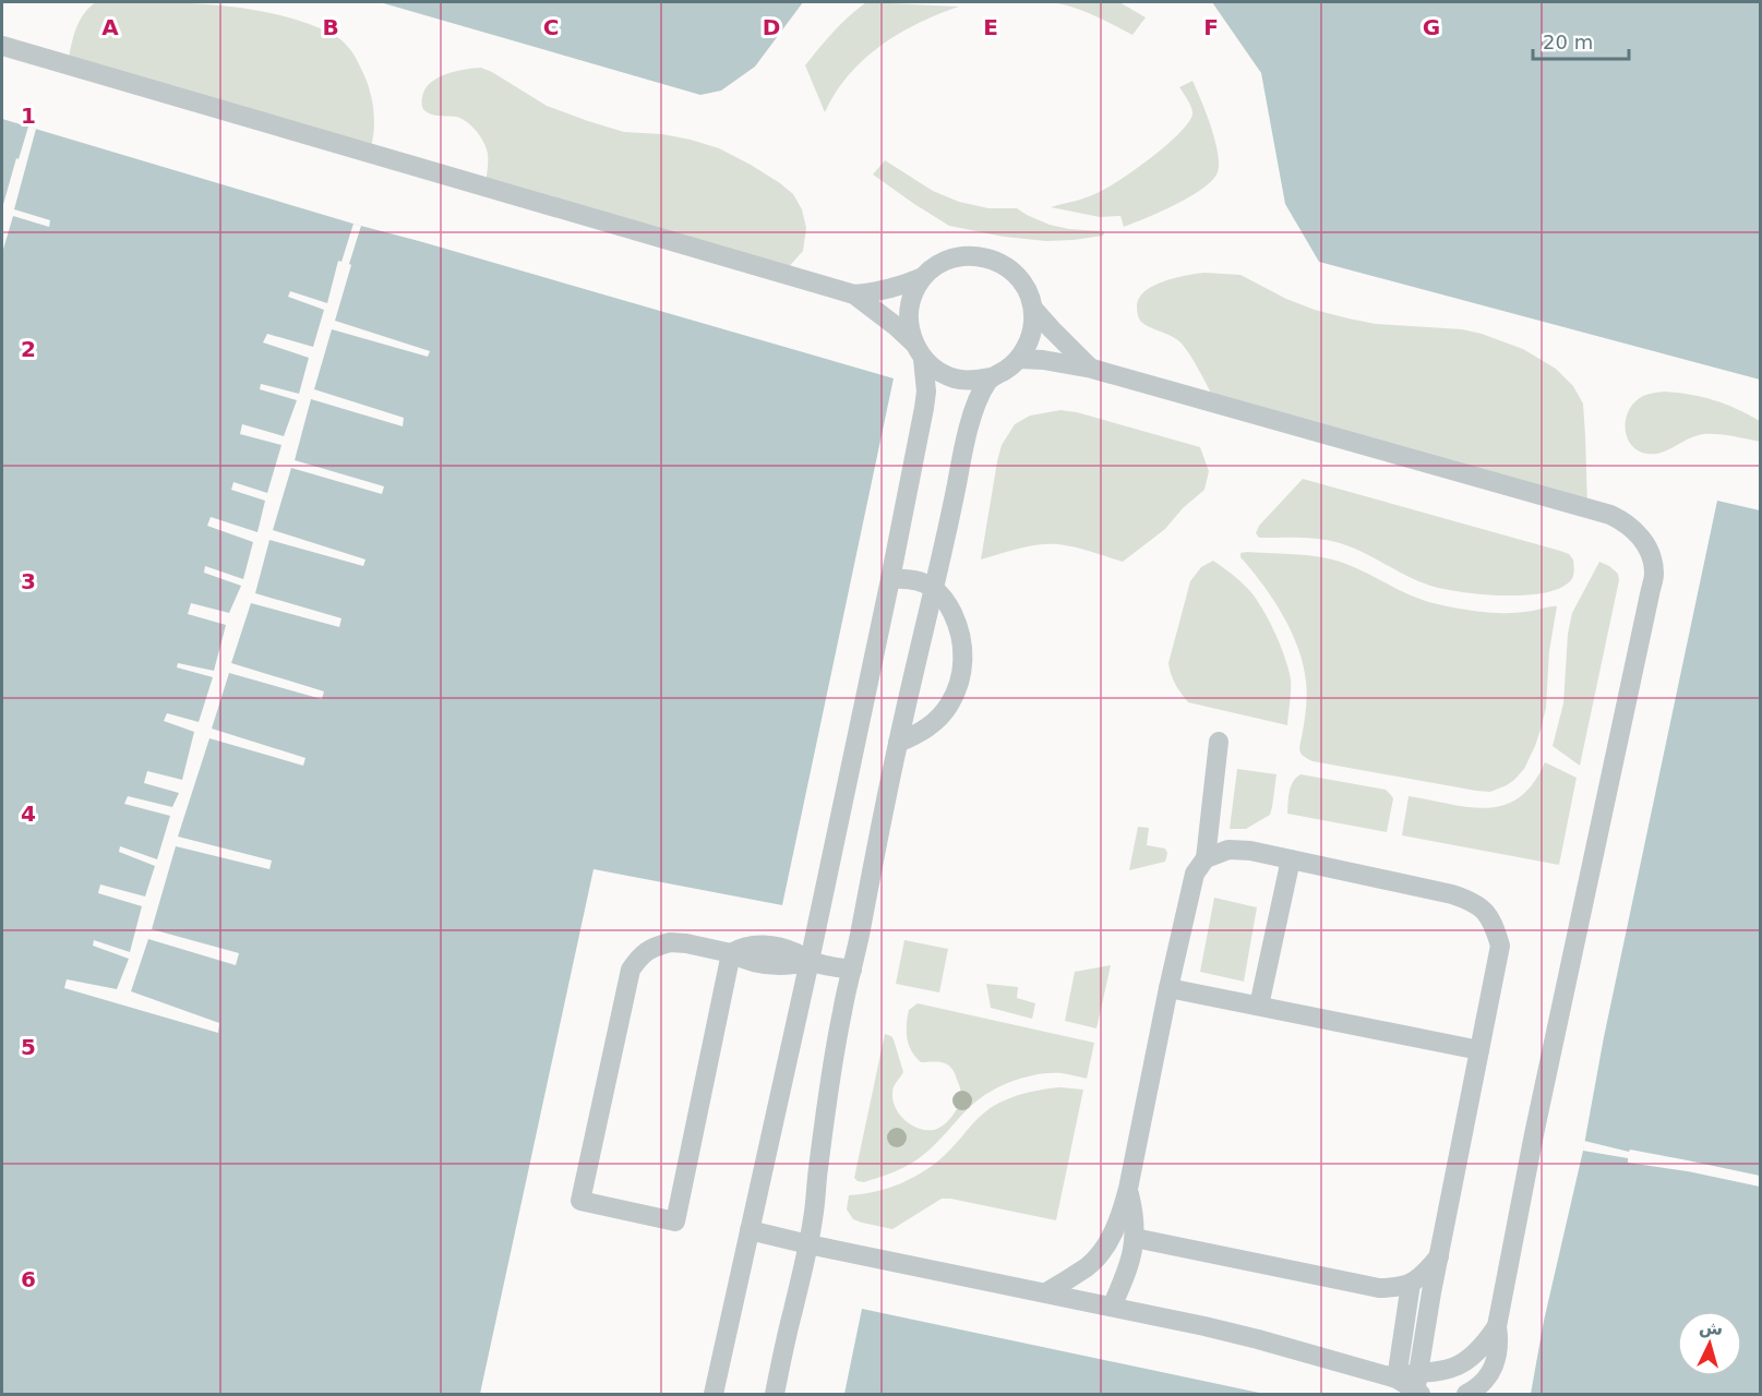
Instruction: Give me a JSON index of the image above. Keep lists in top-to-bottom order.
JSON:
{
  "scale_bar": "20 m",
  "north": "top",
  "grid": {
    "columns": [
      "A",
      "B",
      "C",
      "D",
      "E",
      "F",
      "G"
    ],
    "rows": [
      "1",
      "2",
      "3",
      "4",
      "5",
      "6"
    ]
  }
}
